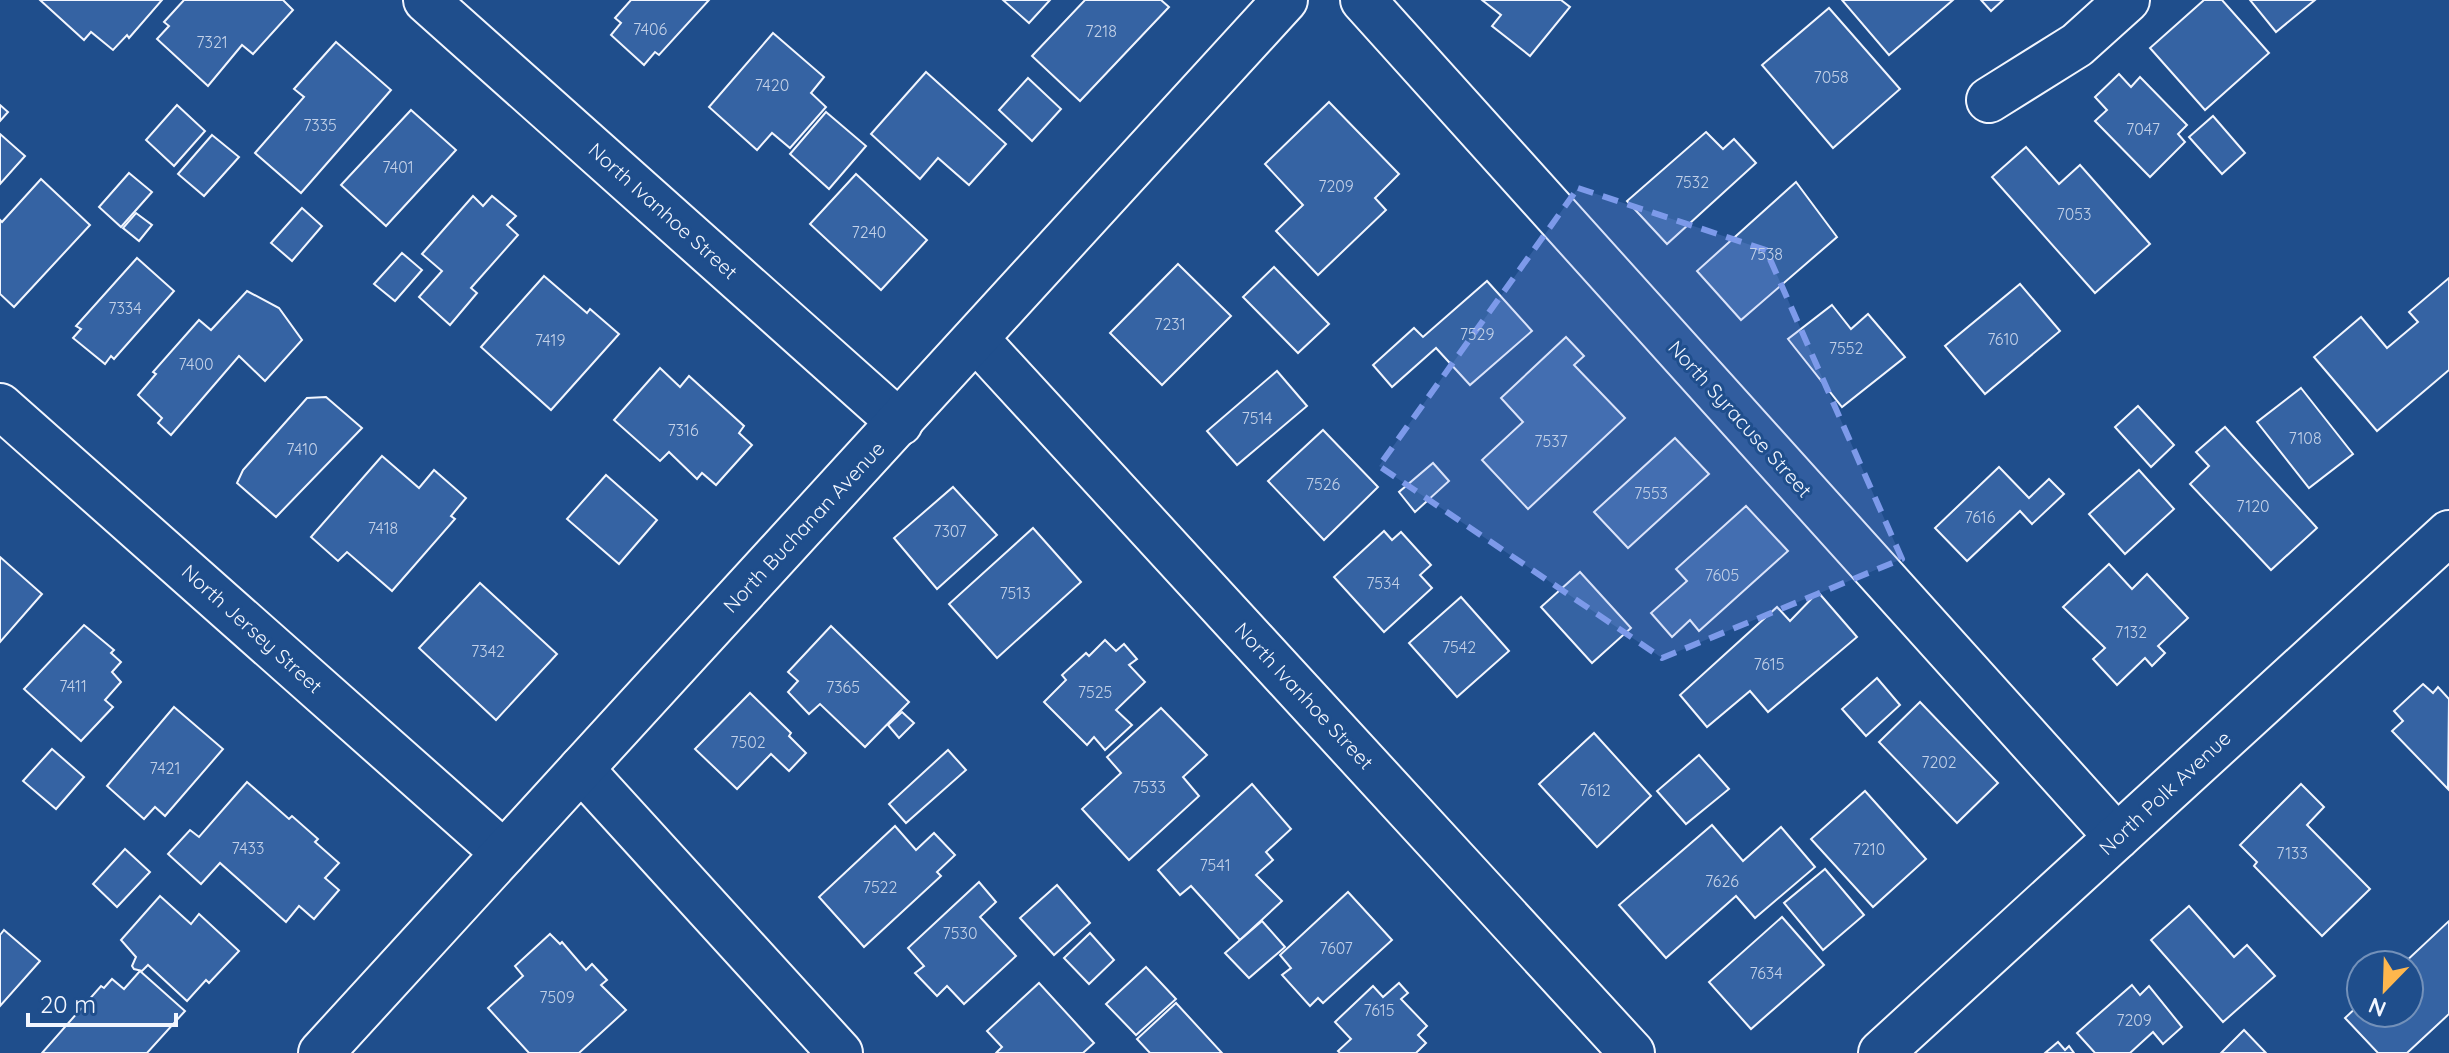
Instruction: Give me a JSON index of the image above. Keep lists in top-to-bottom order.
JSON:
{
  "streets": {
    "street": [
      "North Ivanhoe Street",
      "North Syracuse Street",
      "North Buchanan Avenue",
      "North Jersey Street",
      "North Polk Avenue"
    ]
  },
  "crossings": [
    ["North Ivanhoe Street", "North Buchanan Avenue"],
    ["North Syracuse Street", "North Polk Avenue"],
    ["North Buchanan Avenue", "North Jersey Street"]
  ],
  "house_numbers": [
    "7406",
    "7218",
    "7321",
    "7058",
    "7420",
    "7335",
    "7047",
    "7401",
    "7532",
    "7209",
    "7053",
    "7240",
    "7538",
    "7334",
    "7231",
    "7529",
    "7610",
    "7419",
    "7552",
    "7400",
    "7514",
    "7316",
    "7108",
    "7537",
    "7410",
    "7526",
    "7553",
    "7120",
    "7616",
    "7418",
    "7307",
    "7605",
    "7534",
    "7513",
    "7132",
    "7542",
    "7342",
    "7615",
    "7411",
    "7365",
    "7525",
    "7502",
    "7202",
    "7421",
    "7533",
    "7612",
    "7433",
    "7210",
    "7133",
    "7541",
    "7626",
    "7522",
    "7530",
    "7607",
    "7634",
    "7509",
    "7615",
    "7209"
  ],
  "scale_bar": "20 m",
  "north": "bottom left"
}
